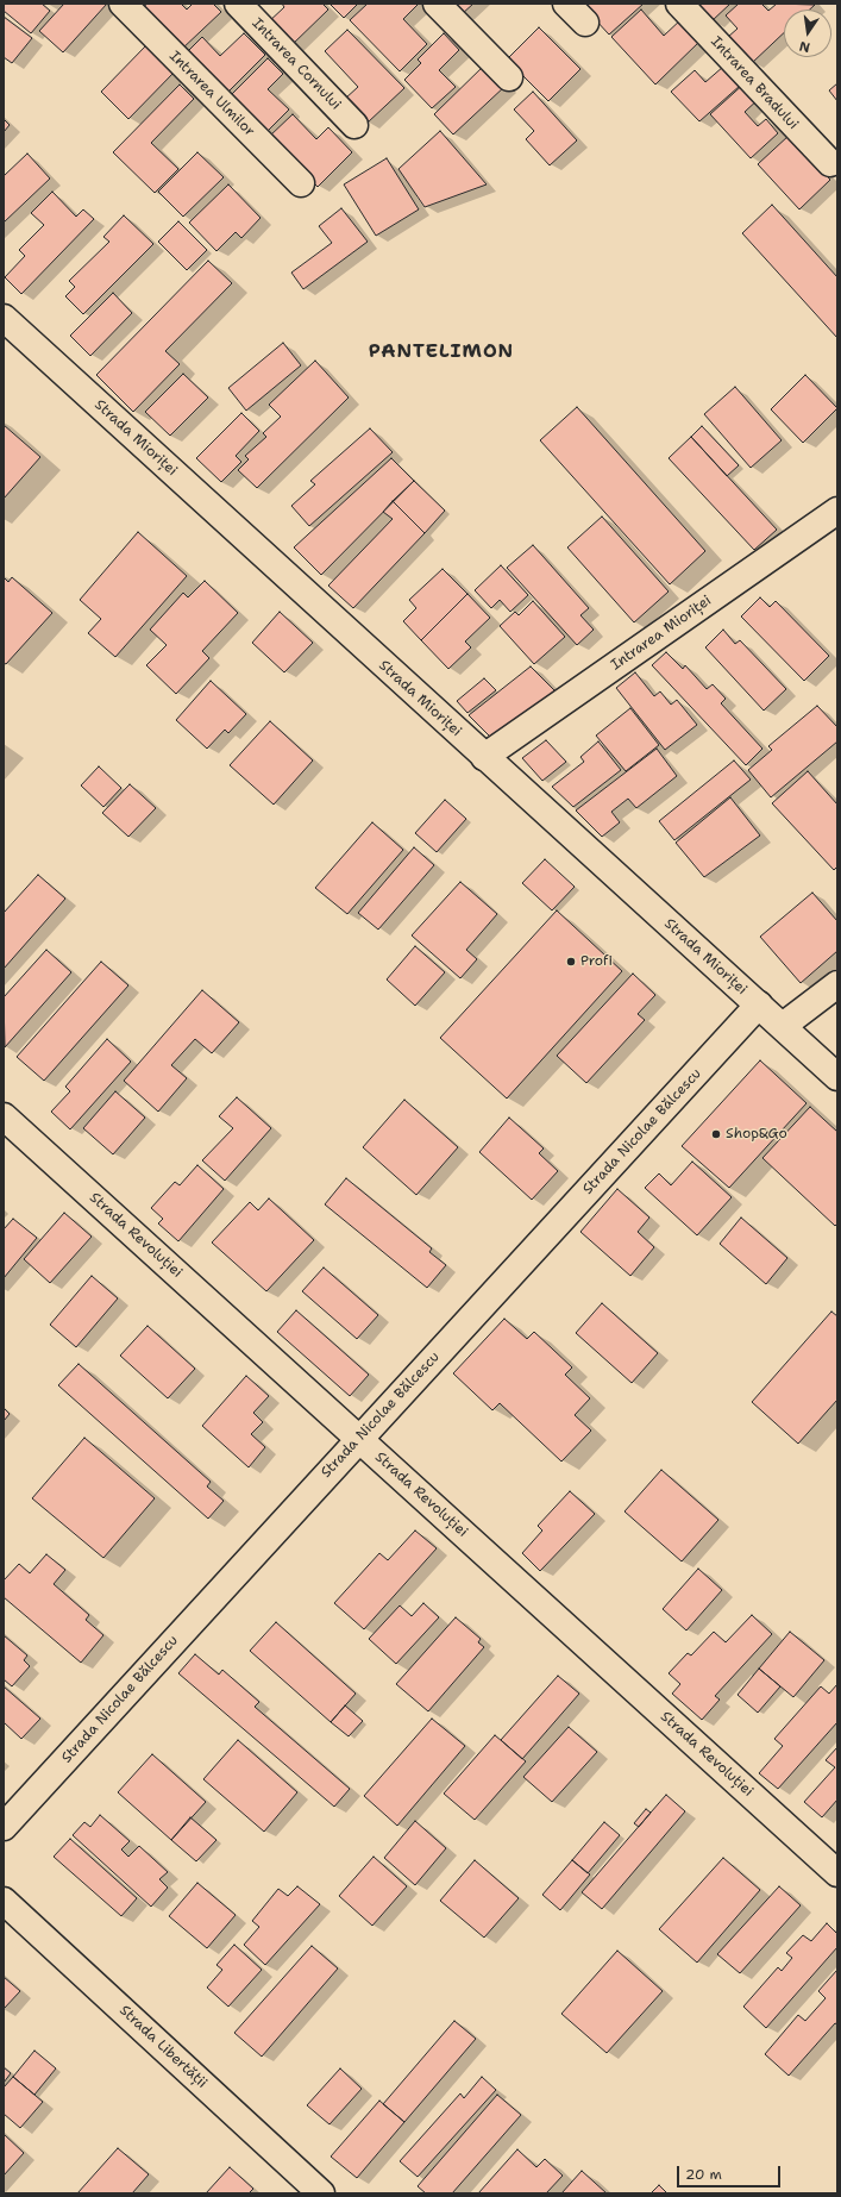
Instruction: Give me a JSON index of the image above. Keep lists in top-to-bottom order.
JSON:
{
  "streets": {
    "street": [
      "Intrarea Cornului",
      "Intrarea Bradului",
      "Intrarea Ulmilor",
      "Strada Mioriței",
      "Intrarea Mioriței",
      "Strada Nicolae Bălcescu",
      "Strada Revoluției",
      "Strada Libertății"
    ]
  },
  "crossings": [
    ["Strada Mioriței", "Intrarea Mioriței"],
    ["Strada Mioriței", "Strada Nicolae Bălcescu"],
    ["Strada Nicolae Bălcescu", "Strada Revoluției"]
  ],
  "districts": ["PANTELIMON"],
  "places": ["Profi", "Shop&Go"],
  "scale_bar": "20 m",
  "north": "bottom"
}
